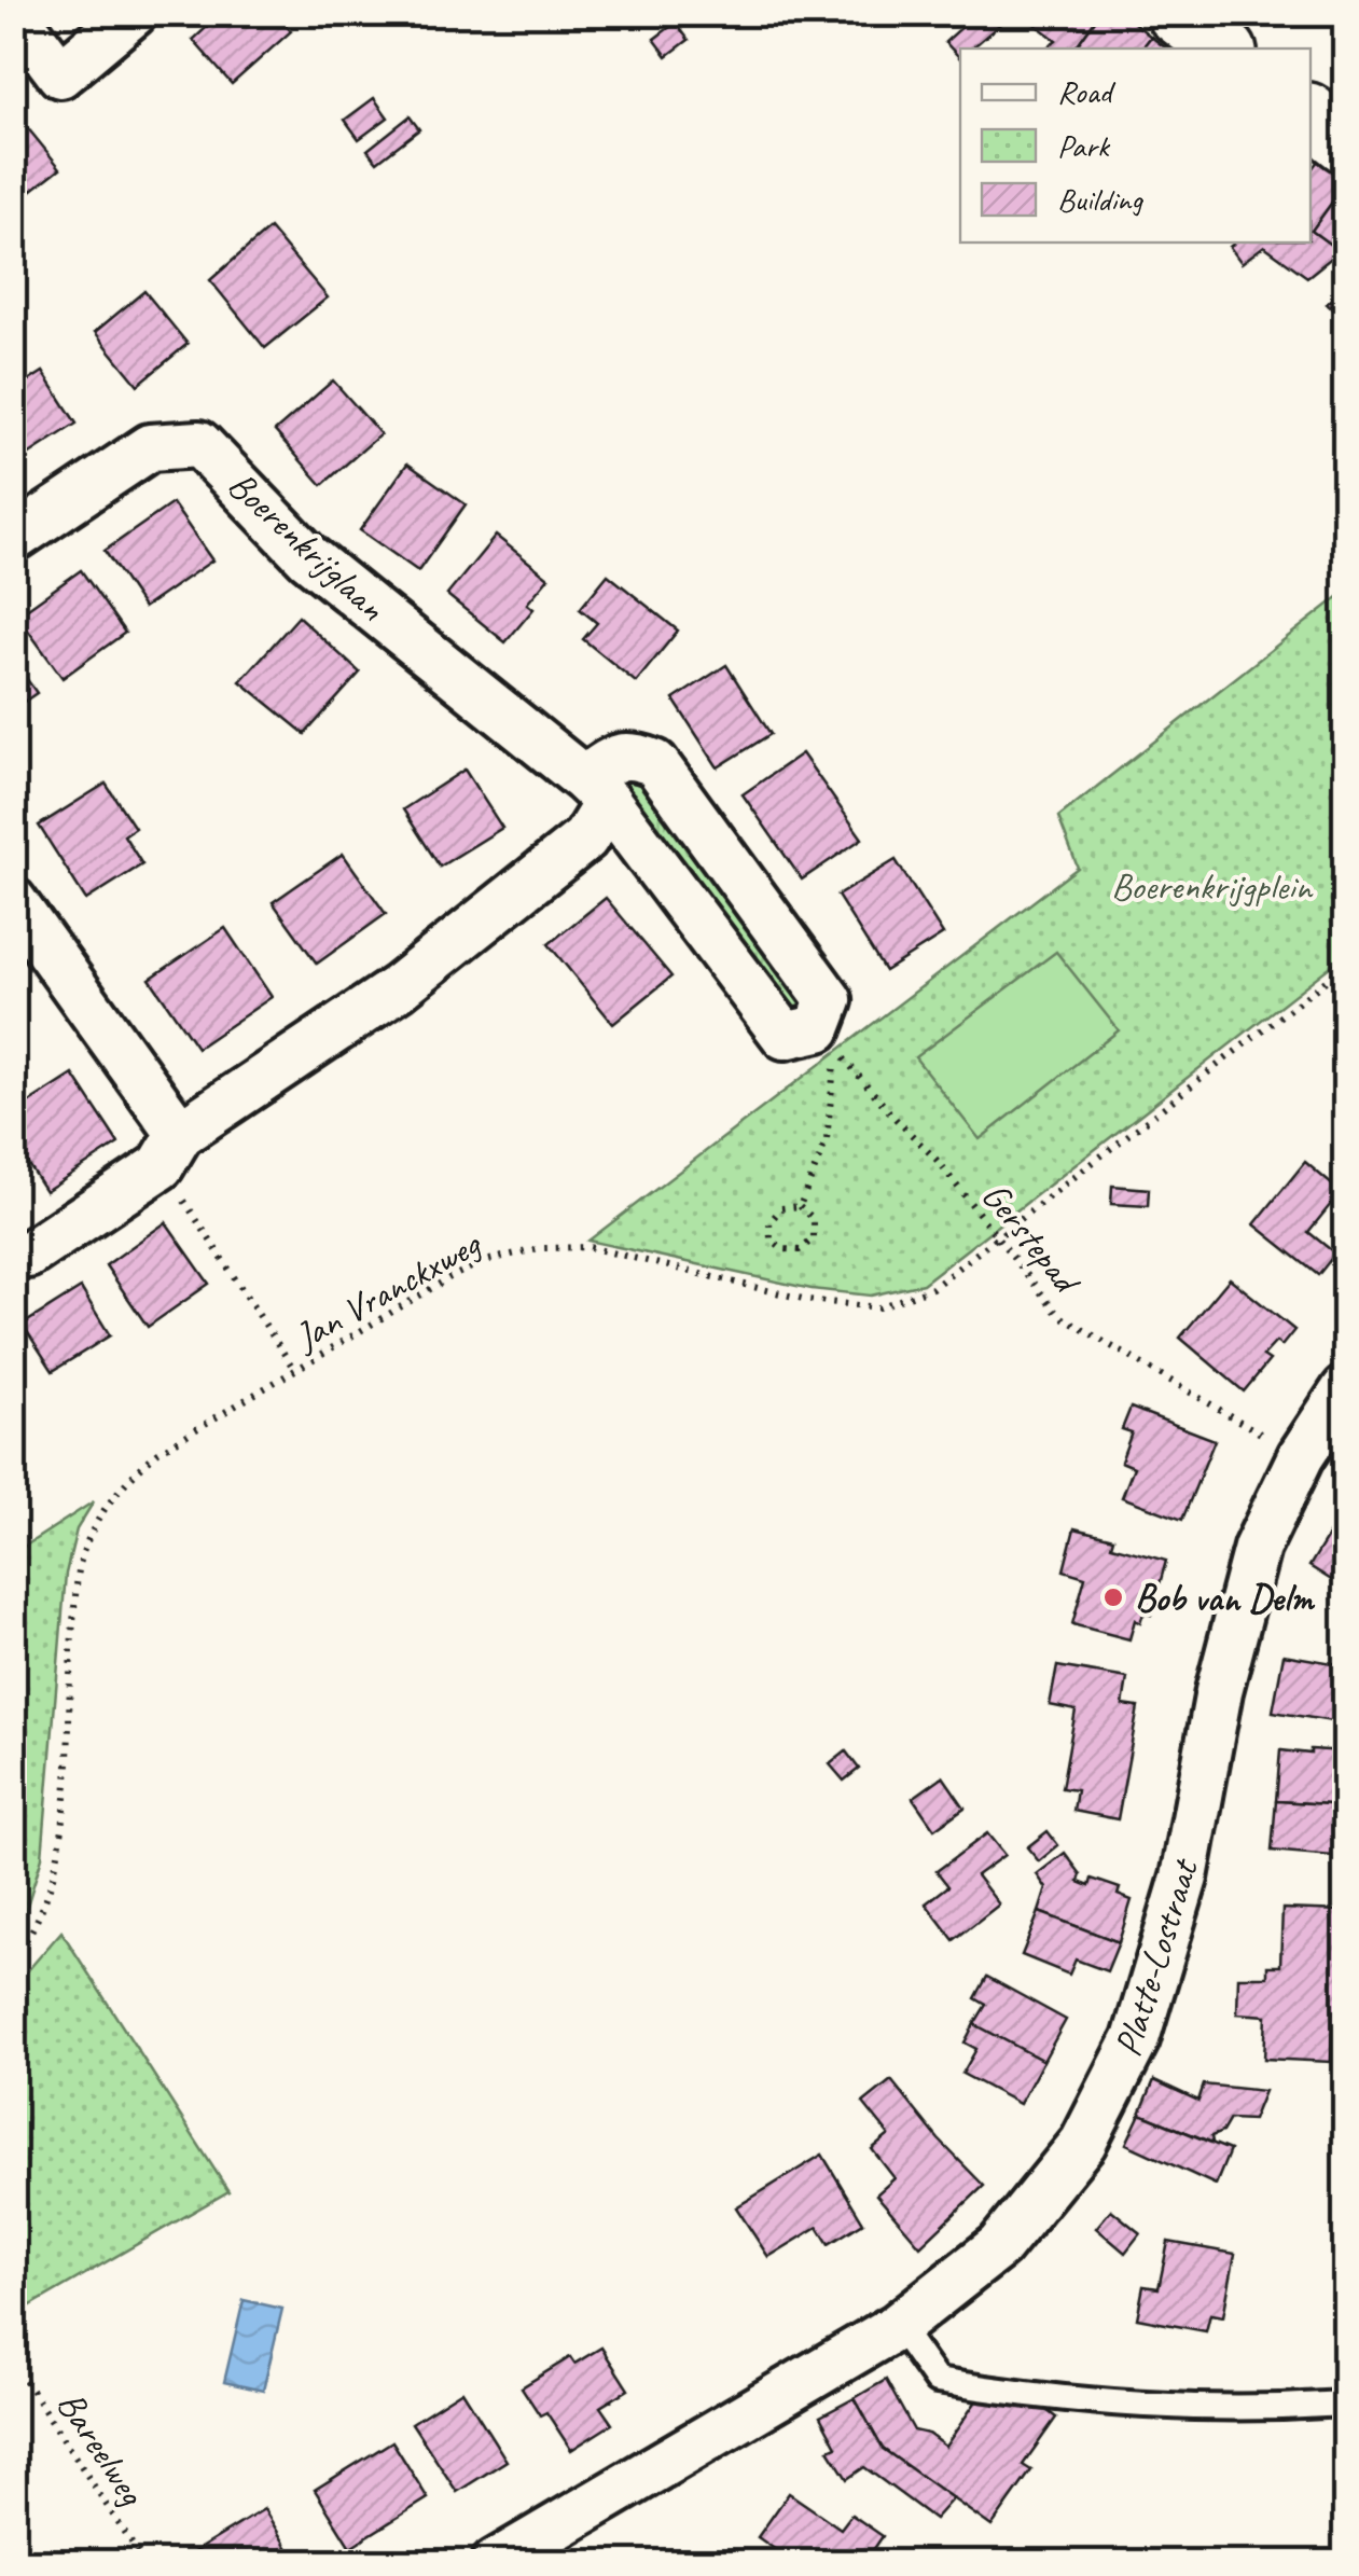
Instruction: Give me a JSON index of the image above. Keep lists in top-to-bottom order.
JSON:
{
  "streets": {
    "street": ["Boerenkrijglaan", "Platte-Lostraat"],
    "path": ["Gerstepad", "Jan Vranckxweg", "Bareelweg"]
  },
  "crossings": [
    ["Boerenkrijglaan", "Gerstepad"],
    ["Gerstepad", "Jan Vranckxweg"],
    ["Gerstepad", "Platte-Lostraat"]
  ],
  "parks": ["Boerenkrijgplein"],
  "places": ["Bob van Delm"],
  "legend": ["Road", "Park", "Building"]
}
